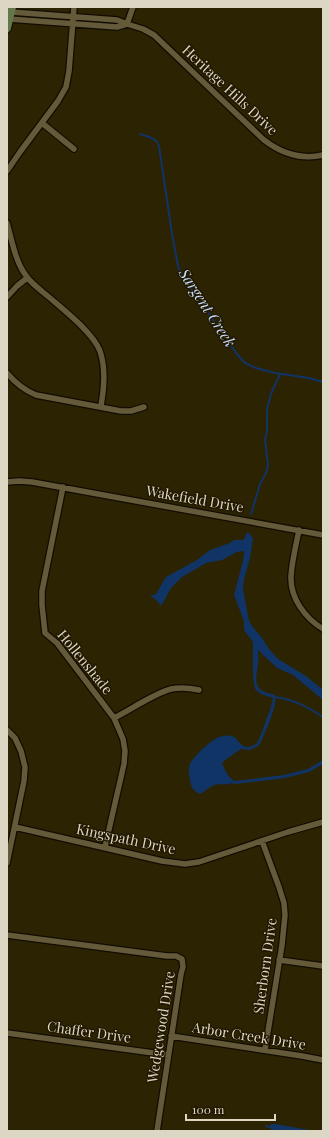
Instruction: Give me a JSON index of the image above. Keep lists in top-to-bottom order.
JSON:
{
  "streets": {
    "street": [
      "Heritage Hills Drive",
      "Wakefield Drive",
      "Hollenshade",
      "Kingspath Drive",
      "Sherborn Drive",
      "Wedgewood Drive",
      "Chaffer Drive",
      "Arbor Creek Drive"
    ]
  },
  "crossings": [
    ["Wakefield Drive", "Hollenshade"],
    ["Hollenshade", "Kingspath Drive"],
    ["Kingspath Drive", "Sherborn Drive"],
    ["Sherborn Drive", "Arbor Creek Drive"],
    ["Wedgewood Drive", "Chaffer Drive"],
    ["Wedgewood Drive", "Arbor Creek Drive"]
  ],
  "water": ["Sargent Creek"],
  "scale_bar": "100 m"
}
